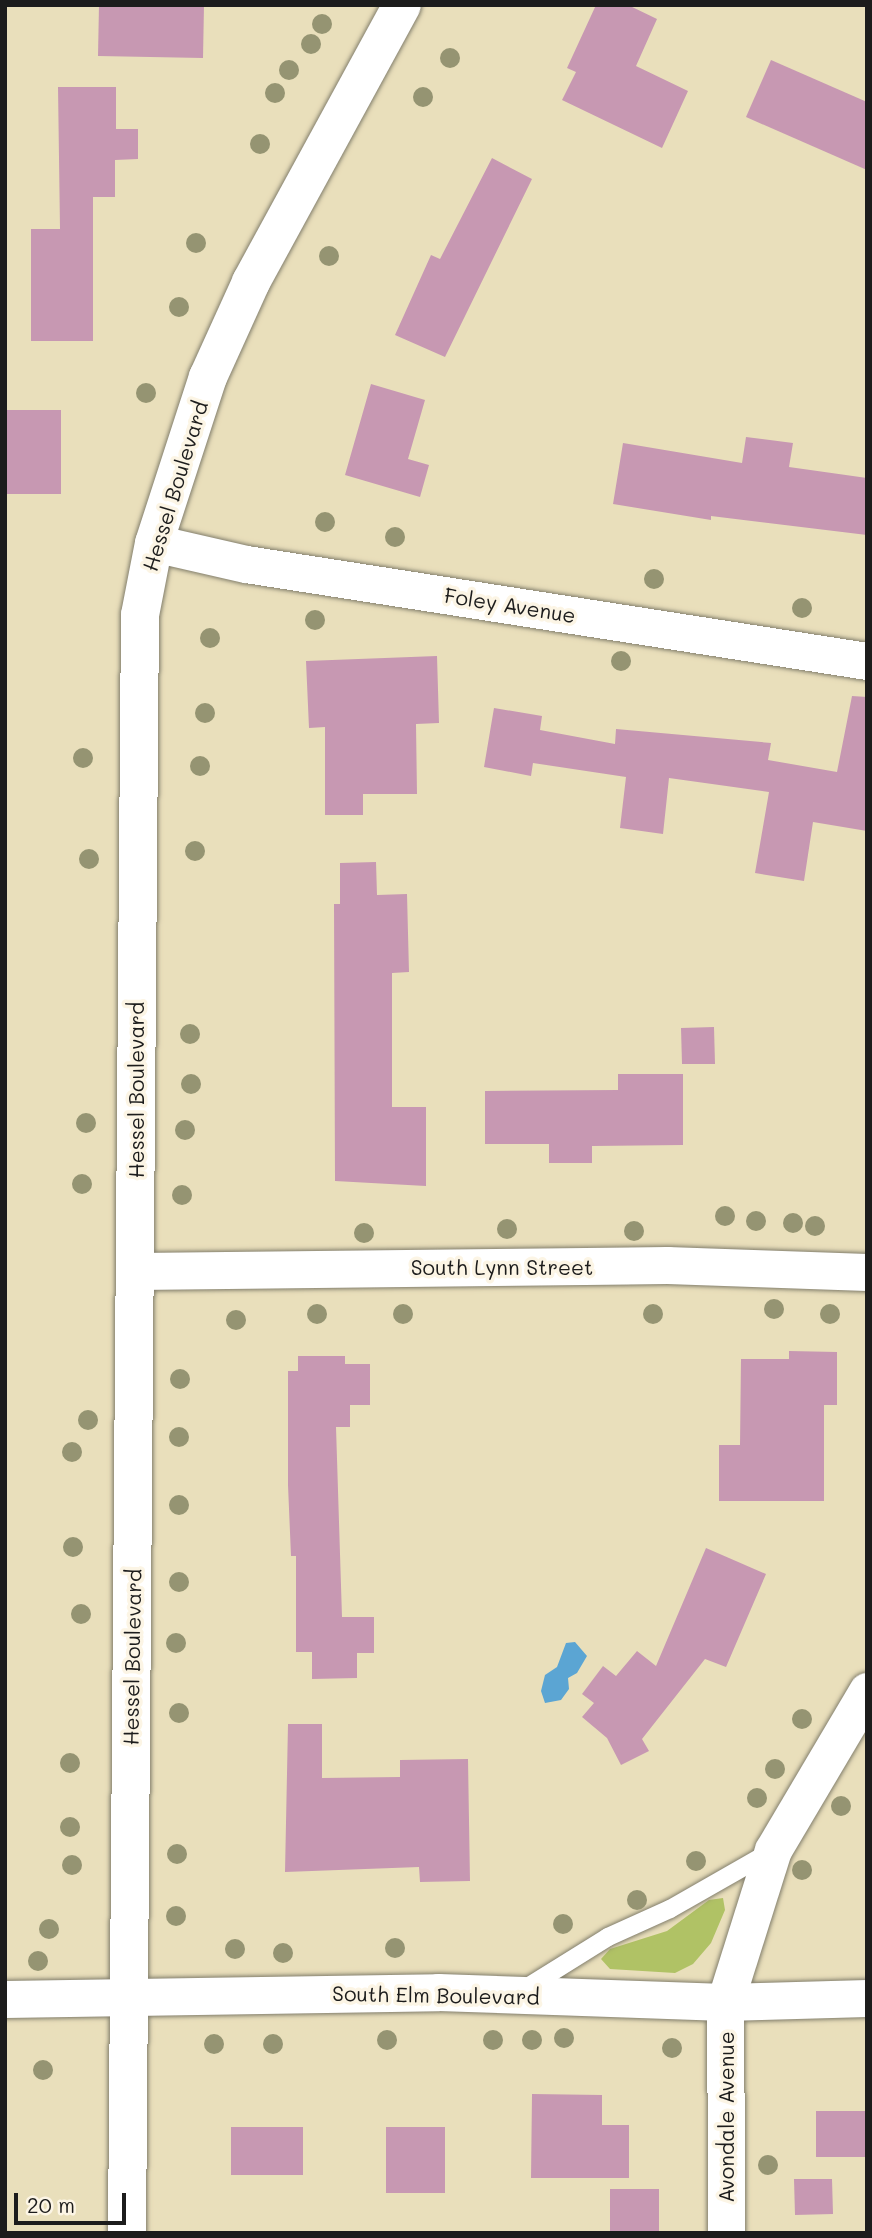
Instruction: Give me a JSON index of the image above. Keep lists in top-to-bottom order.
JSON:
{
  "streets": {
    "street": [
      "Hessel Boulevard",
      "Foley Avenue",
      "South Lynn Street",
      "South Elm Boulevard",
      "Avondale Avenue"
    ]
  },
  "crossings": [
    ["Hessel Boulevard", "Foley Avenue"],
    ["Hessel Boulevard", "South Lynn Street"],
    ["Hessel Boulevard", "South Elm Boulevard"],
    ["South Elm Boulevard", "Avondale Avenue"]
  ],
  "scale_bar": "20 m"
}
